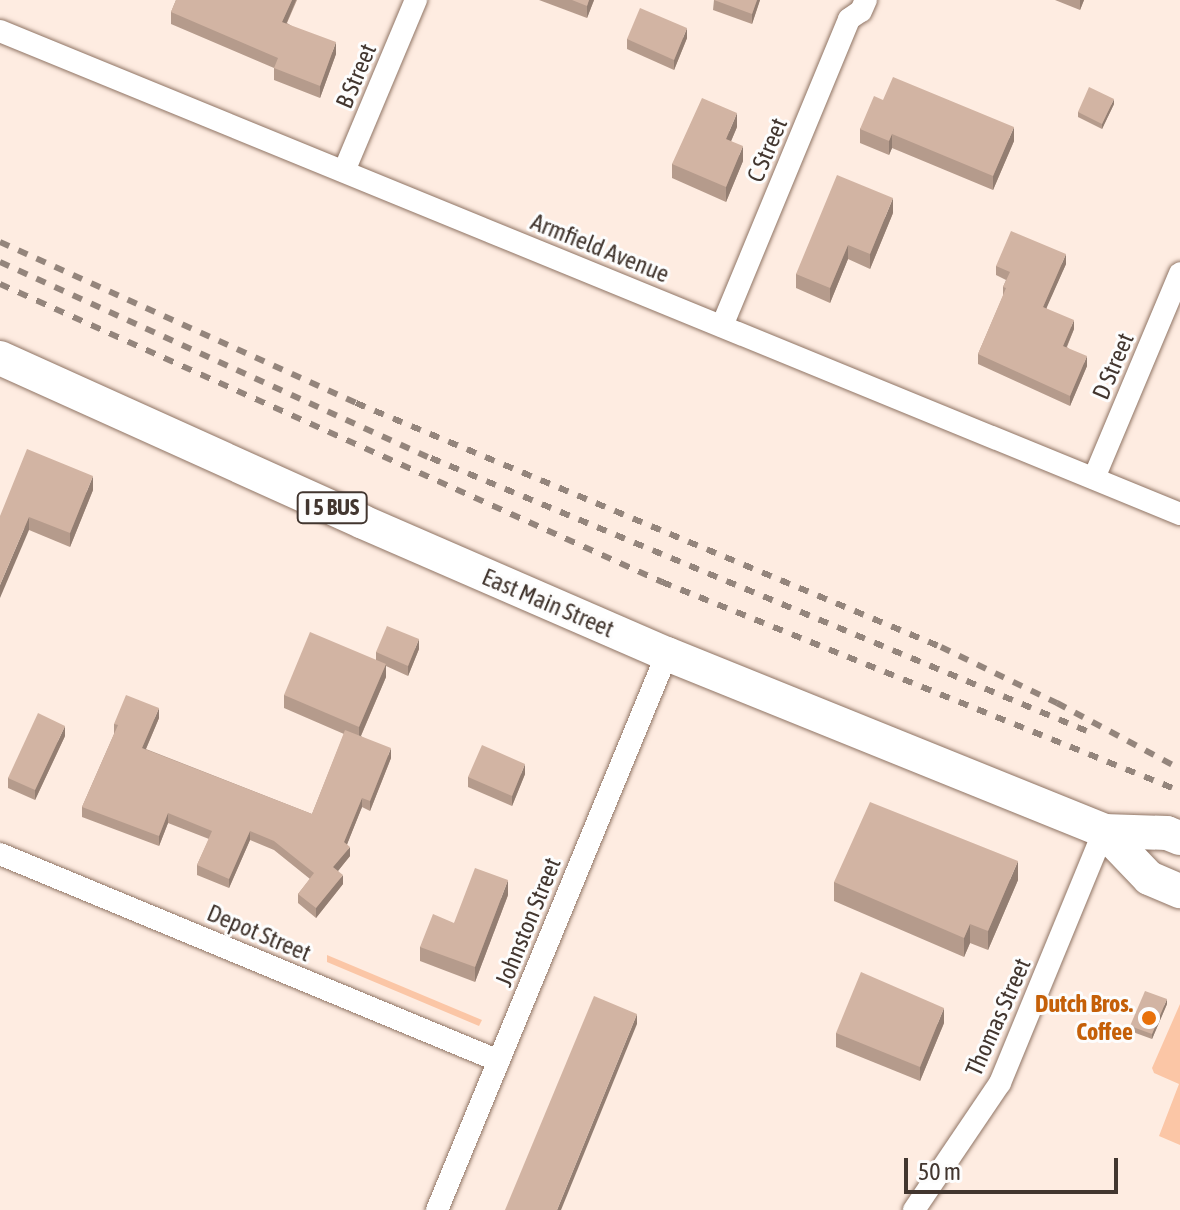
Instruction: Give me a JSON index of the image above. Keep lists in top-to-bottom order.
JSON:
{
  "streets": {
    "main road": ["I 5 BUS", "East Main Street"],
    "street": [
      "B Street",
      "C Street",
      "Armfield Avenue",
      "D Street",
      "Johnston Street",
      "Depot Street",
      "Thomas Street"
    ]
  },
  "crossings": [
    ["B Street", "Armfield Avenue"],
    ["C Street", "Armfield Avenue"],
    ["Armfield Avenue", "D Street"],
    ["East Main Street", "Johnston Street"],
    ["East Main Street", "Thomas Street"],
    ["Johnston Street", "Depot Street"]
  ],
  "places": ["Dutch Bros. Coffee"],
  "scale_bar": "50 m"
}
